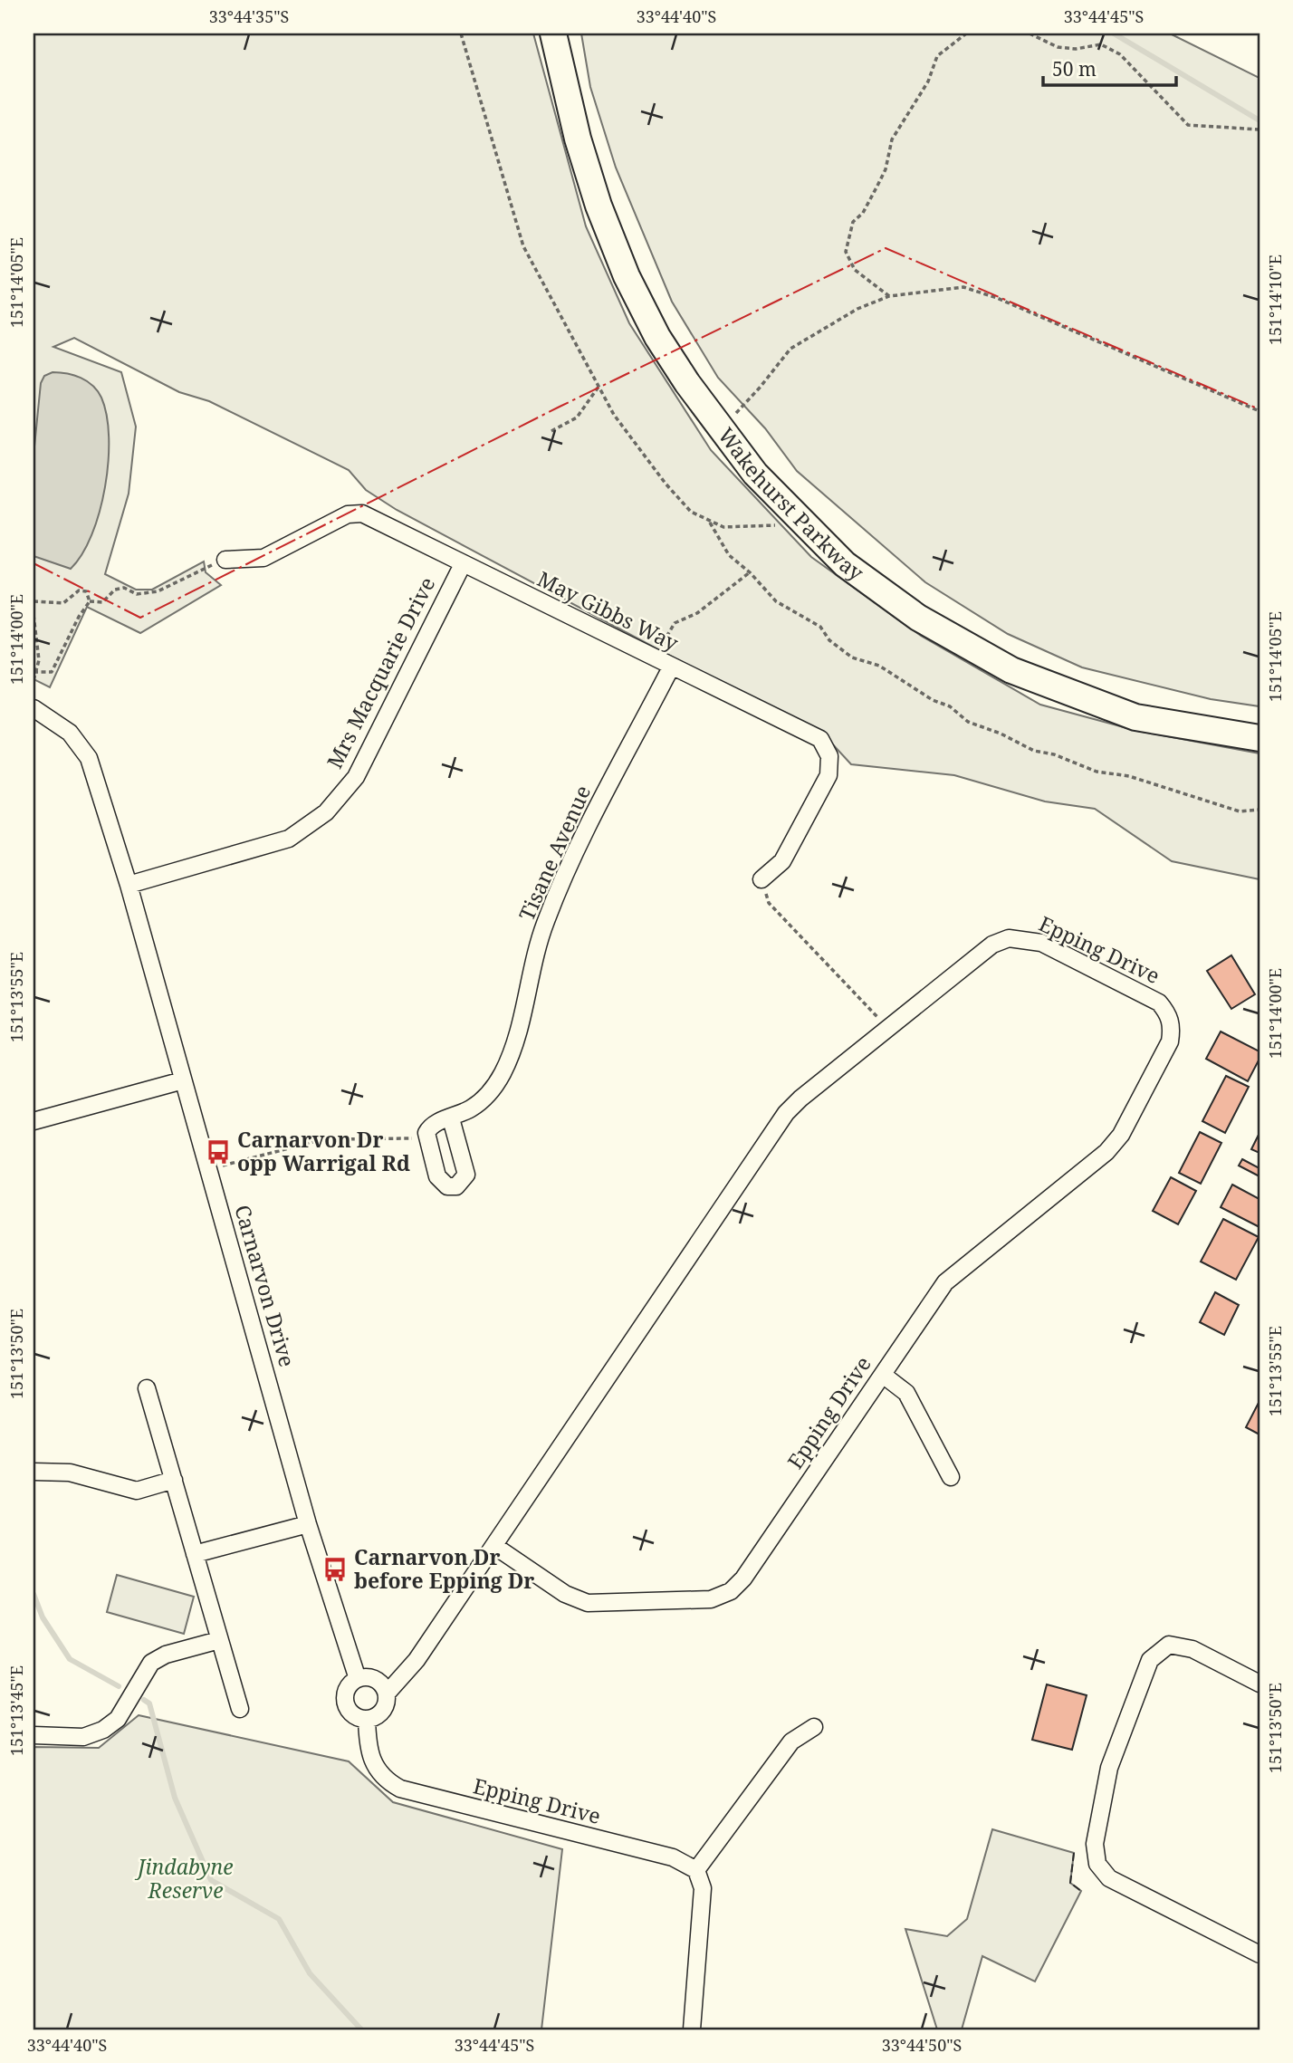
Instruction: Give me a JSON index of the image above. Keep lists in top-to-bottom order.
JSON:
{
  "streets": {
    "main road": ["Wakehurst Parkway"],
    "street": [
      "May Gibbs Way",
      "Mrs Macquarie Drive",
      "Tisane Avenue",
      "Epping Drive",
      "Carnarvon Drive"
    ]
  },
  "crossings": [
    ["May Gibbs Way", "Mrs Macquarie Drive"],
    ["May Gibbs Way", "Tisane Avenue"],
    ["Mrs Macquarie Drive", "Carnarvon Drive"],
    ["Epping Drive", "Carnarvon Drive"]
  ],
  "parks": ["Jindabyne Reserve"],
  "places": {
    "bus stop": ["Carnarvon Dr opp Warrigal Rd", "Carnarvon Dr before Epping Dr"]
  },
  "scale_bar": "50 m",
  "coordinates": [
    "33°44'35\"S",
    "33°44'40\"S",
    "33°44'45\"S",
    "151°14'05\"E",
    "151°14'10\"E",
    "151°14'00\"E",
    "151°13'55\"E",
    "151°13'50\"E",
    "151°13'45\"E",
    "33°44'50\"S"
  ]
}
